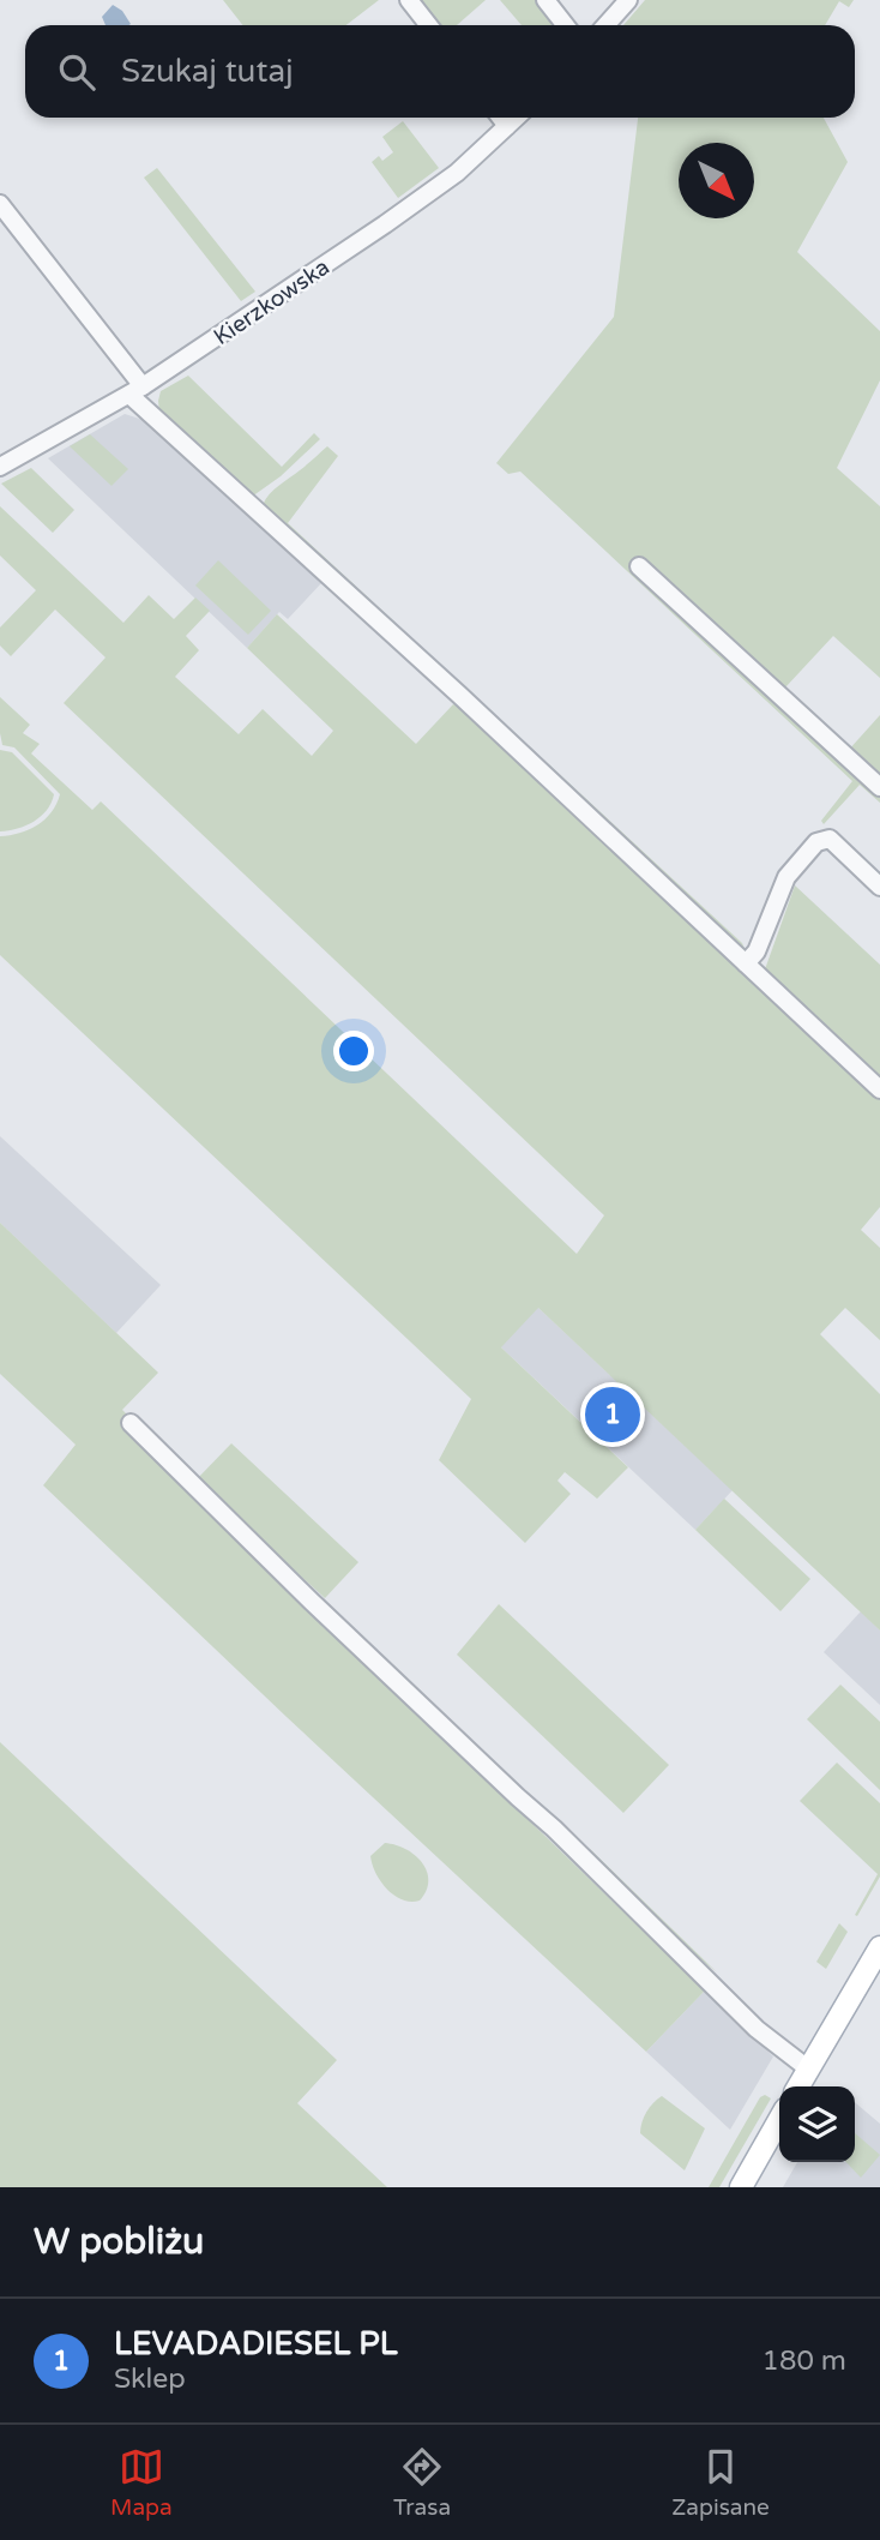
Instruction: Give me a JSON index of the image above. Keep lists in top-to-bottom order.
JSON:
{
  "streets": {
    "street": ["Kierzkowska"]
  },
  "north": "bottom right",
  "page": {
    "search": "Szukaj tutaj",
    "pins": "1",
    "heading": "W pobliżu",
    "list": [
      {
        "mark": "1",
        "name": "LEVADADIESEL PL",
        "note": "Sklep",
        "value": "180 m"
      }
    ],
    "nav": ["Mapa", "Trasa", "Zapisane"]
  }
}
